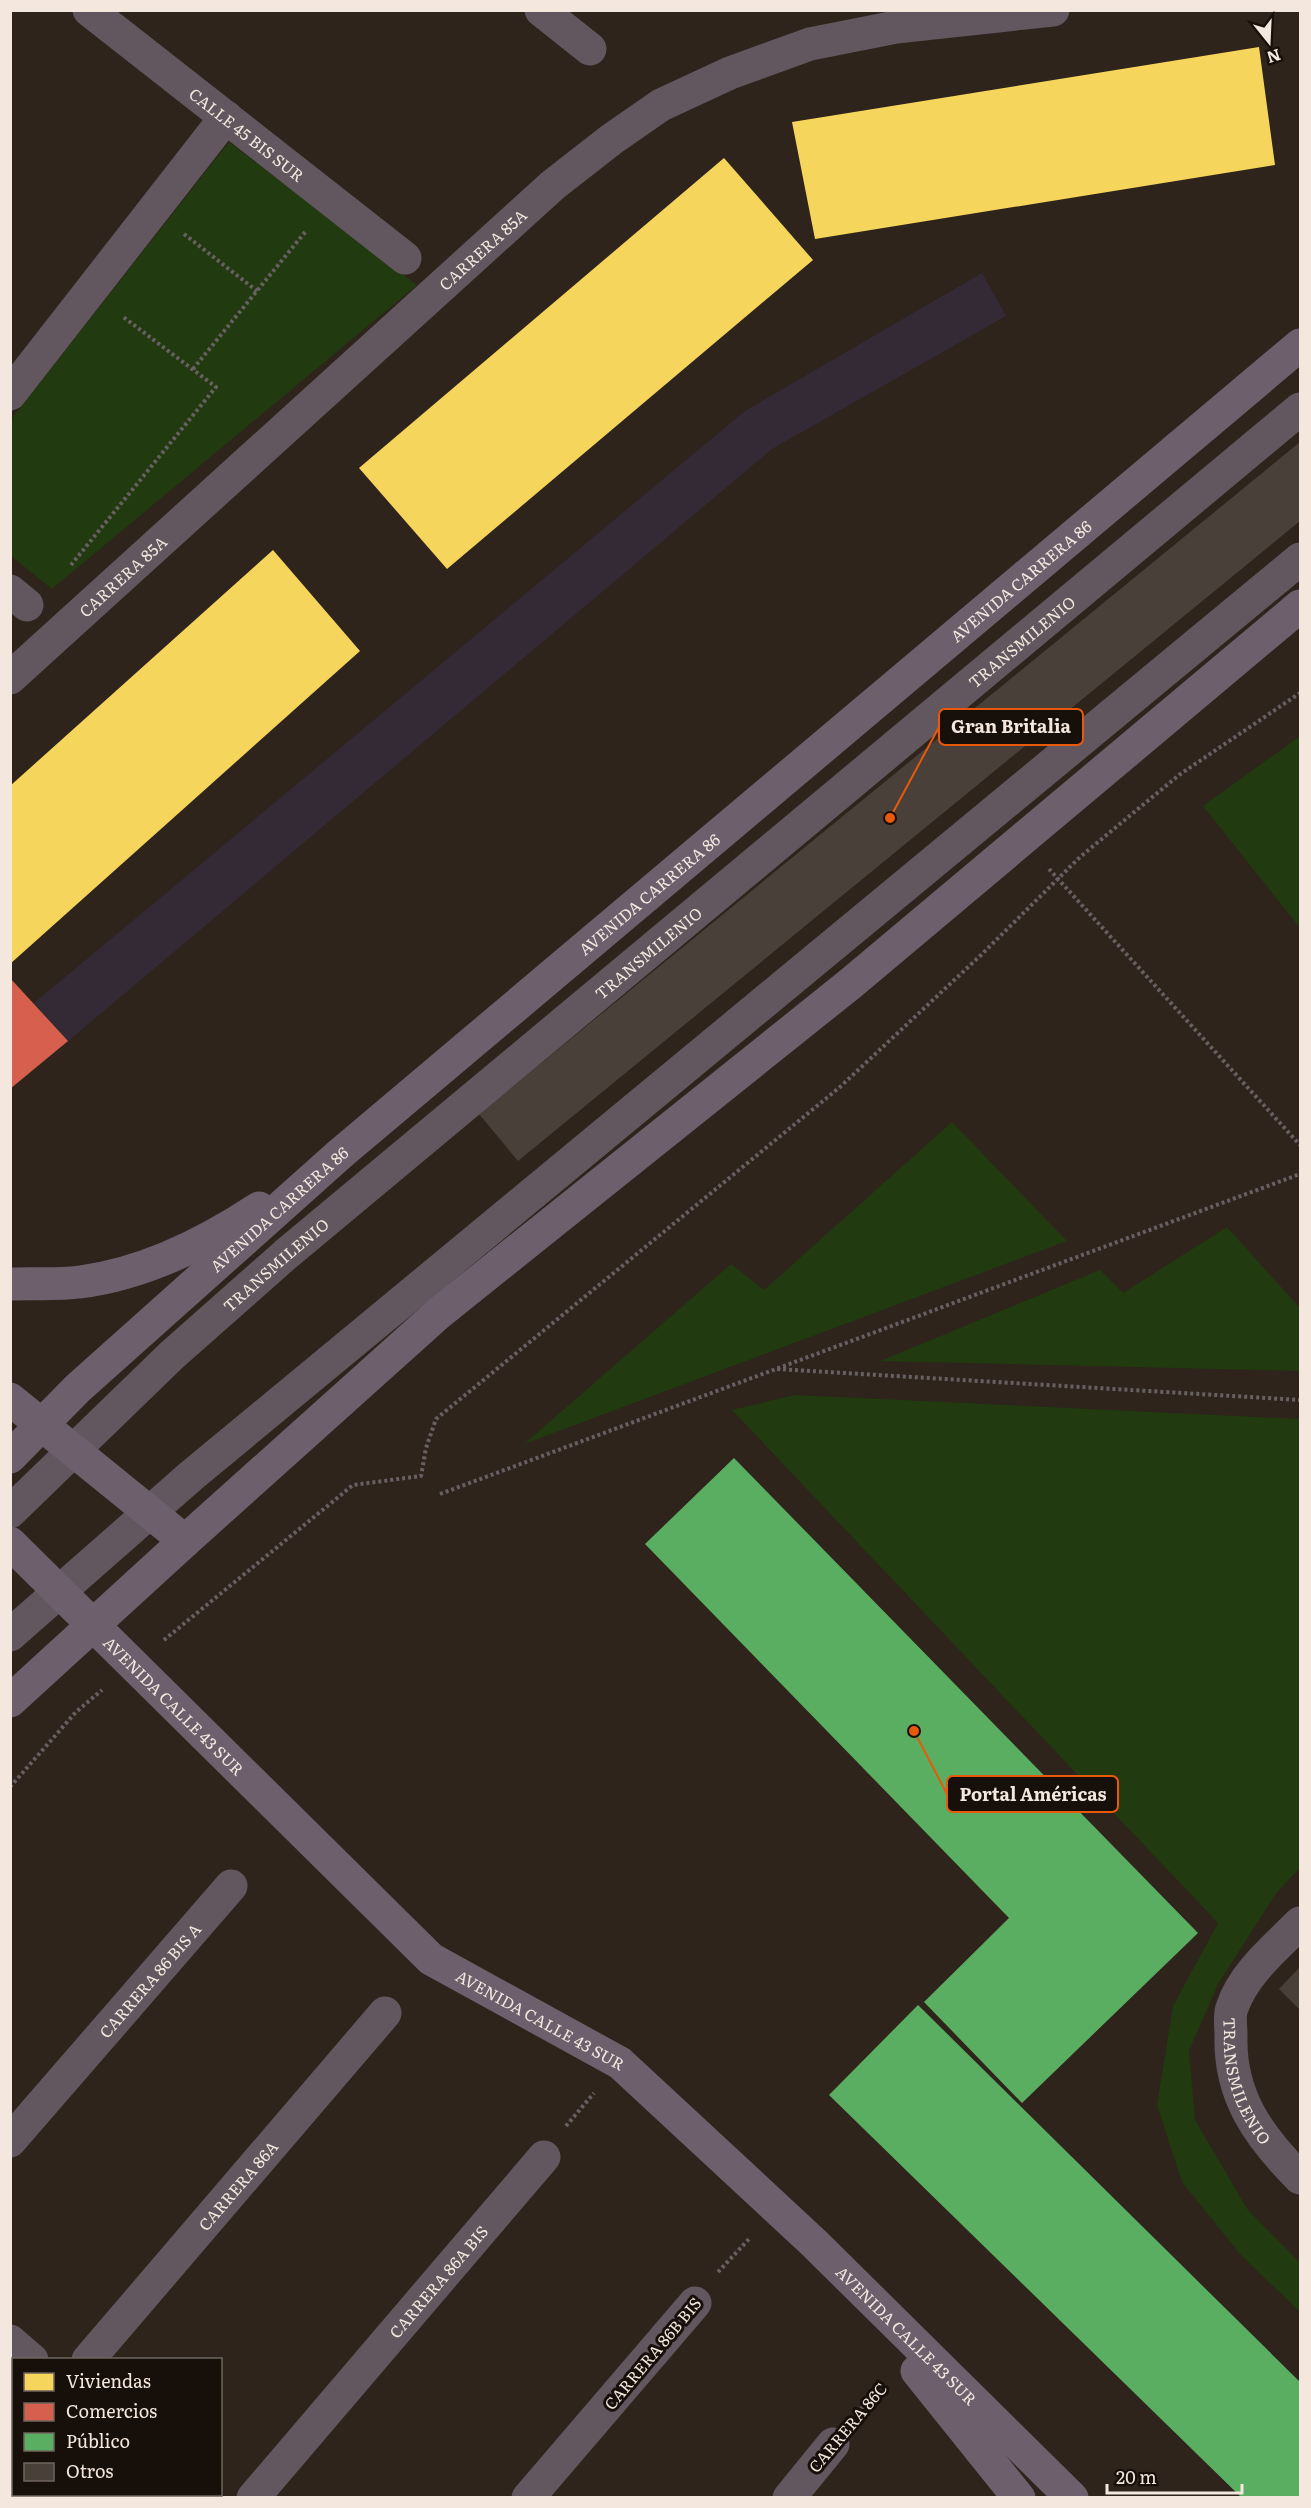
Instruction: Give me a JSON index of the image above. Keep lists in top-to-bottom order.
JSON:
{
  "streets": {
    "main road": ["AVENIDA CARRERA 86", "AVENIDA CALLE 43 SUR"],
    "street": [
      "CALLE 45 BIS SUR",
      "CARRERA 85A",
      "TRANSMILENIO",
      "CARRERA 86 BIS A",
      "CARRERA 86A",
      "CARRERA 86A BIS",
      "CARRERA 86B BIS",
      "CARRERA 86C"
    ]
  },
  "crossings": [
    ["AVENIDA CALLE 43 SUR", "CARRERA 86B BIS"]
  ],
  "places": ["Gran Britalia", "Portal Américas"],
  "legend": [
    "Viviendas",
    "Comercios",
    "Público",
    "Otros"
  ],
  "scale_bar": "20 m",
  "north": "bottom"
}
